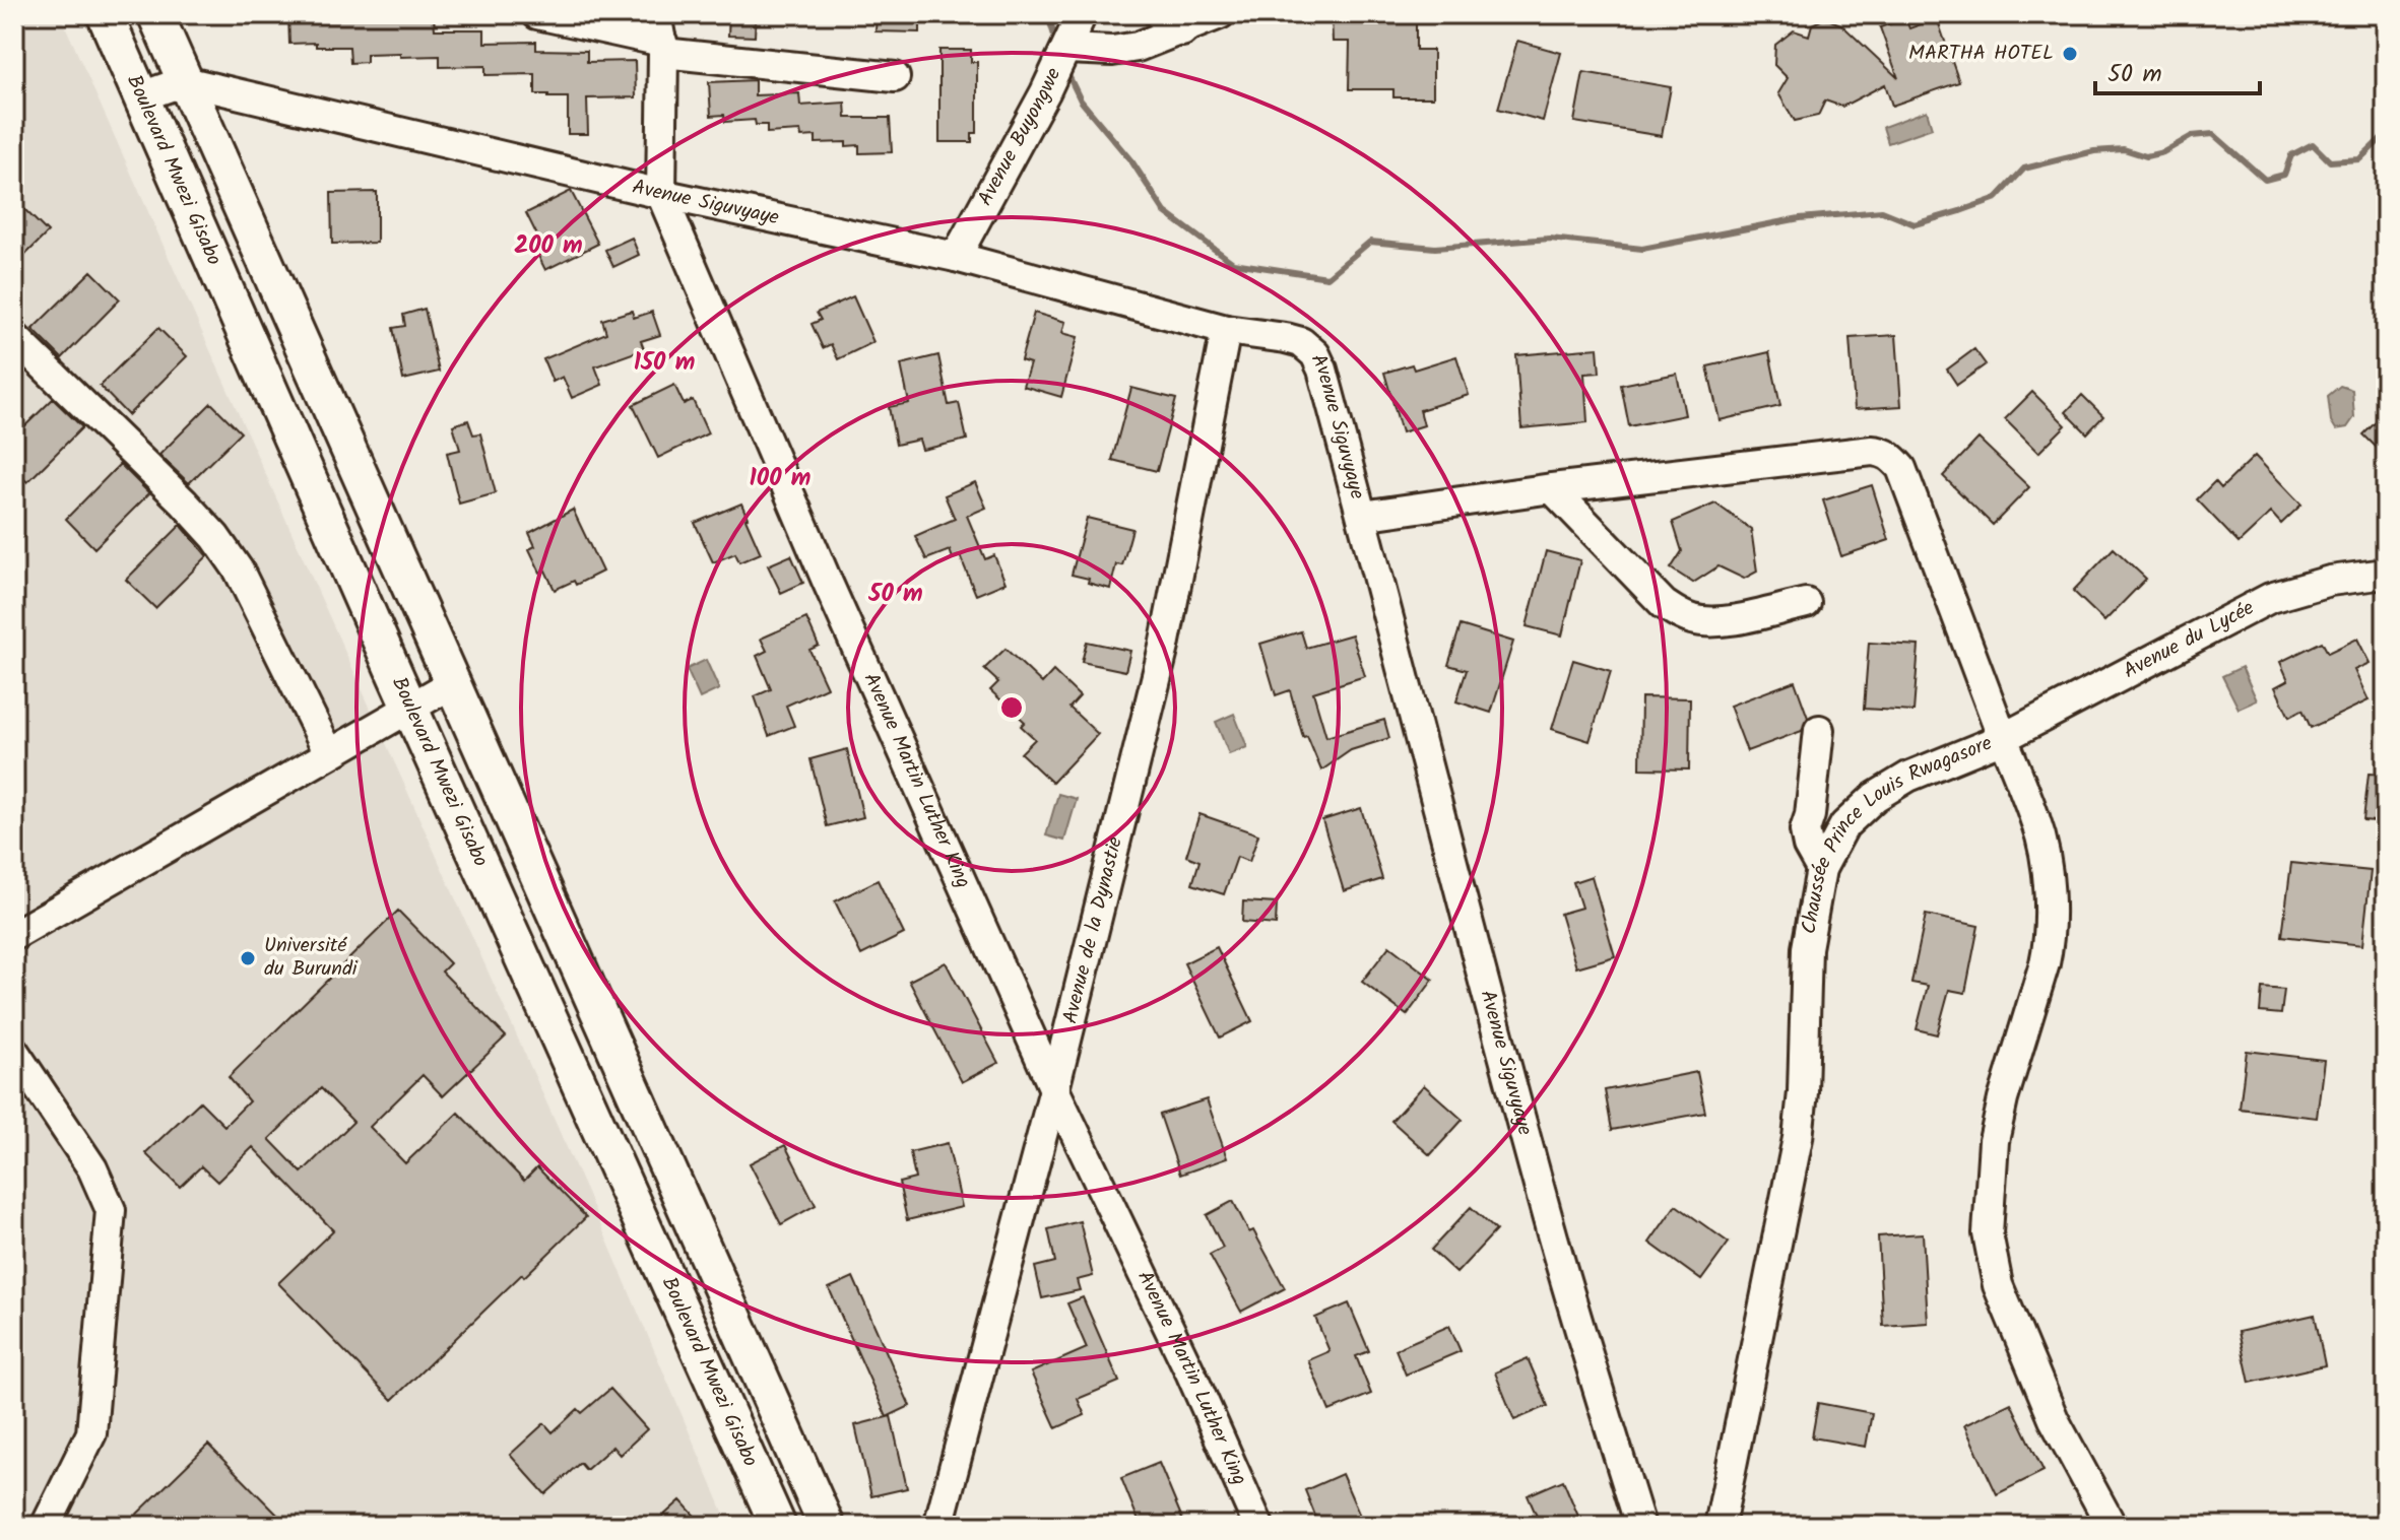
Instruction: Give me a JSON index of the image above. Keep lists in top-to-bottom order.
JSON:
{
  "streets": {
    "main road": ["Boulevard Mwezi Gisabo"],
    "street": [
      "Avenue Buyongwe",
      "Avenue Siguvyaye",
      "Avenue du Lycée",
      "Avenue Martin Luther King",
      "Chaussée Prince Louis Rwagasore",
      "Avenue de la Dynastie"
    ]
  },
  "crossings": [
    ["Avenue Buyongwe", "Avenue Siguvyaye"],
    ["Avenue Siguvyaye", "Avenue Martin Luther King"],
    ["Avenue Siguvyaye", "Avenue de la Dynastie"],
    ["Avenue du Lycée", "Chaussée Prince Louis Rwagasore"],
    ["Avenue Martin Luther King", "Avenue de la Dynastie"]
  ],
  "places": ["MARTHA HOTEL", "Université du Burundi"],
  "scale_bar": "50 m",
  "rings": [
    "200 m",
    "150 m",
    "100 m",
    "50 m"
  ]
}
